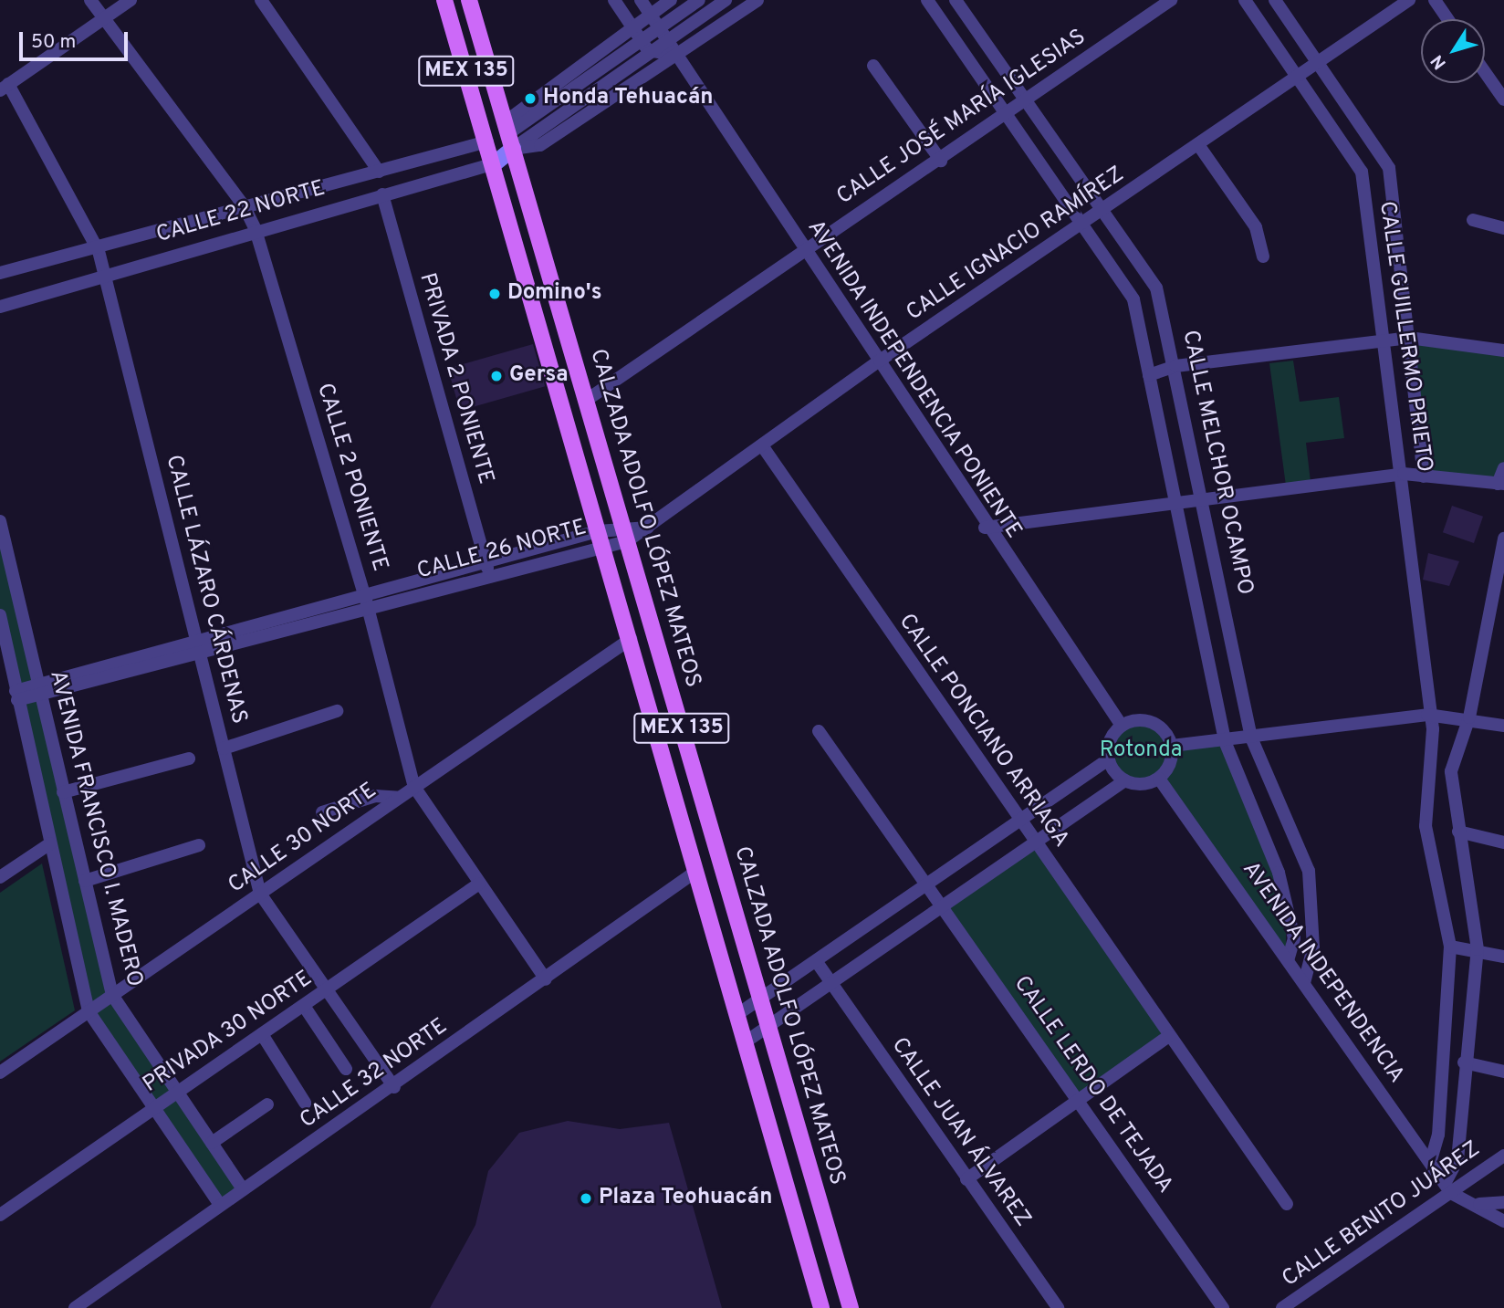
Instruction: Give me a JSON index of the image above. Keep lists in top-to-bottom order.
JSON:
{
  "streets": {
    "main road": ["MEX 135", "CALZADA ADOLFO LÓPEZ MATEOS"],
    "street": [
      "CALLE JOSÉ MARÍA IGLESIAS",
      "CALLE 22 NORTE",
      "CALLE IGNACIO RAMÍREZ",
      "CALLE GUILLERMO PRIETO",
      "PRIVADA 2 PONIENTE",
      "AVENIDA INDEPENDENCIA PONIENTE",
      "CALLE MELCHOR OCAMPO",
      "CALLE 2 PONIENTE",
      "CALLE 26 NORTE",
      "CALLE LÁZARO CÁRDENAS",
      "CALLE PONCIANO ARRIAGA",
      "AVENIDA FRANCISCO I. MADERO",
      "CALLE 30 NORTE",
      "AVENIDA INDEPENDENCIA",
      "PRIVADA 30 NORTE",
      "CALLE 32 NORTE",
      "CALLE LERDO DE TEJADA",
      "CALLE JUAN ÁLVAREZ",
      "CALLE BENITO JUÁREZ"
    ]
  },
  "crossings": [
    ["CALLE JOSÉ MARÍA IGLESIAS", "AVENIDA INDEPENDENCIA PONIENTE"],
    ["CALLE JOSÉ MARÍA IGLESIAS", "CALLE MELCHOR OCAMPO"],
    ["CALLE JOSÉ MARÍA IGLESIAS", "CALZADA ADOLFO LÓPEZ MATEOS"],
    ["CALLE 22 NORTE", "PRIVADA 2 PONIENTE"],
    ["CALLE 22 NORTE", "CALLE 2 PONIENTE"],
    ["CALLE 22 NORTE", "CALZADA ADOLFO LÓPEZ MATEOS"],
    ["CALLE 22 NORTE", "CALLE LÁZARO CÁRDENAS"],
    ["CALLE IGNACIO RAMÍREZ", "CALLE GUILLERMO PRIETO"],
    ["CALLE IGNACIO RAMÍREZ", "AVENIDA INDEPENDENCIA PONIENTE"],
    ["CALLE IGNACIO RAMÍREZ", "CALLE MELCHOR OCAMPO"],
    ["CALLE IGNACIO RAMÍREZ", "CALZADA ADOLFO LÓPEZ MATEOS"],
    ["CALLE IGNACIO RAMÍREZ", "CALLE 26 NORTE"],
    ["CALLE IGNACIO RAMÍREZ", "CALLE PONCIANO ARRIAGA"],
    ["CALLE GUILLERMO PRIETO", "AVENIDA INDEPENDENCIA"],
    ["PRIVADA 2 PONIENTE", "CALLE 26 NORTE"],
    ["AVENIDA INDEPENDENCIA PONIENTE", "AVENIDA INDEPENDENCIA"],
    ["CALLE MELCHOR OCAMPO", "AVENIDA INDEPENDENCIA"],
    ["CALLE 2 PONIENTE", "CALLE 26 NORTE"],
    ["CALLE 2 PONIENTE", "CALLE 30 NORTE"],
    ["CALLE 2 PONIENTE", "PRIVADA 30 NORTE"],
    ["CALLE 2 PONIENTE", "CALLE 32 NORTE"],
    ["CALZADA ADOLFO LÓPEZ MATEOS", "CALLE 26 NORTE"],
    ["CALZADA ADOLFO LÓPEZ MATEOS", "CALLE 30 NORTE"],
    ["CALZADA ADOLFO LÓPEZ MATEOS", "CALLE 32 NORTE"],
    ["CALLE 26 NORTE", "CALLE LÁZARO CÁRDENAS"],
    ["CALLE 26 NORTE", "AVENIDA FRANCISCO I. MADERO"],
    ["CALLE LÁZARO CÁRDENAS", "CALLE 30 NORTE"],
    ["CALLE LÁZARO CÁRDENAS", "PRIVADA 30 NORTE"],
    ["CALLE LÁZARO CÁRDENAS", "CALLE 32 NORTE"],
    ["AVENIDA FRANCISCO I. MADERO", "CALLE 30 NORTE"],
    ["AVENIDA FRANCISCO I. MADERO", "PRIVADA 30 NORTE"],
    ["AVENIDA FRANCISCO I. MADERO", "CALLE 32 NORTE"],
    ["AVENIDA INDEPENDENCIA", "CALLE BENITO JUÁREZ"]
  ],
  "parks": ["Rotonda"],
  "places": [
    "Honda Tehuacán",
    "Domino's",
    "Gersa",
    "Plaza Teohuacán"
  ],
  "scale_bar": "50 m",
  "north": "bottom left"
}
